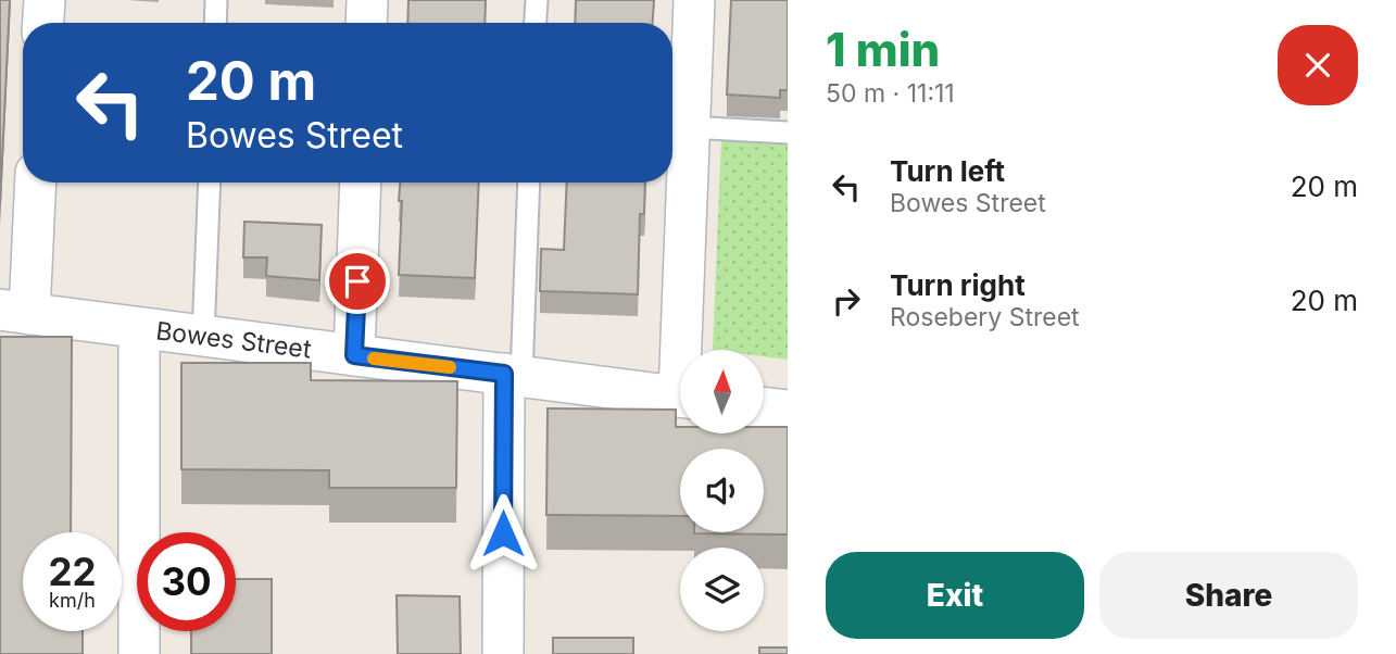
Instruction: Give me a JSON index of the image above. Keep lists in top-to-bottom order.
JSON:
{
  "streets": {
    "street": ["Bowes Street"]
  },
  "north": "top",
  "page": {
    "heading": ["1 min", "50 m · 11:11"],
    "turn": ["20 m", "Bowes Street"],
    "list": [
      {
        "name": "Turn left",
        "note": "Bowes Street",
        "value": "20 m"
      },
      {
        "name": "Turn right",
        "note": "Rosebery Street",
        "value": "20 m"
      }
    ],
    "speed": "22 km/h",
    "limit": "30",
    "buttons": ["Exit", "Share"]
  }
}
